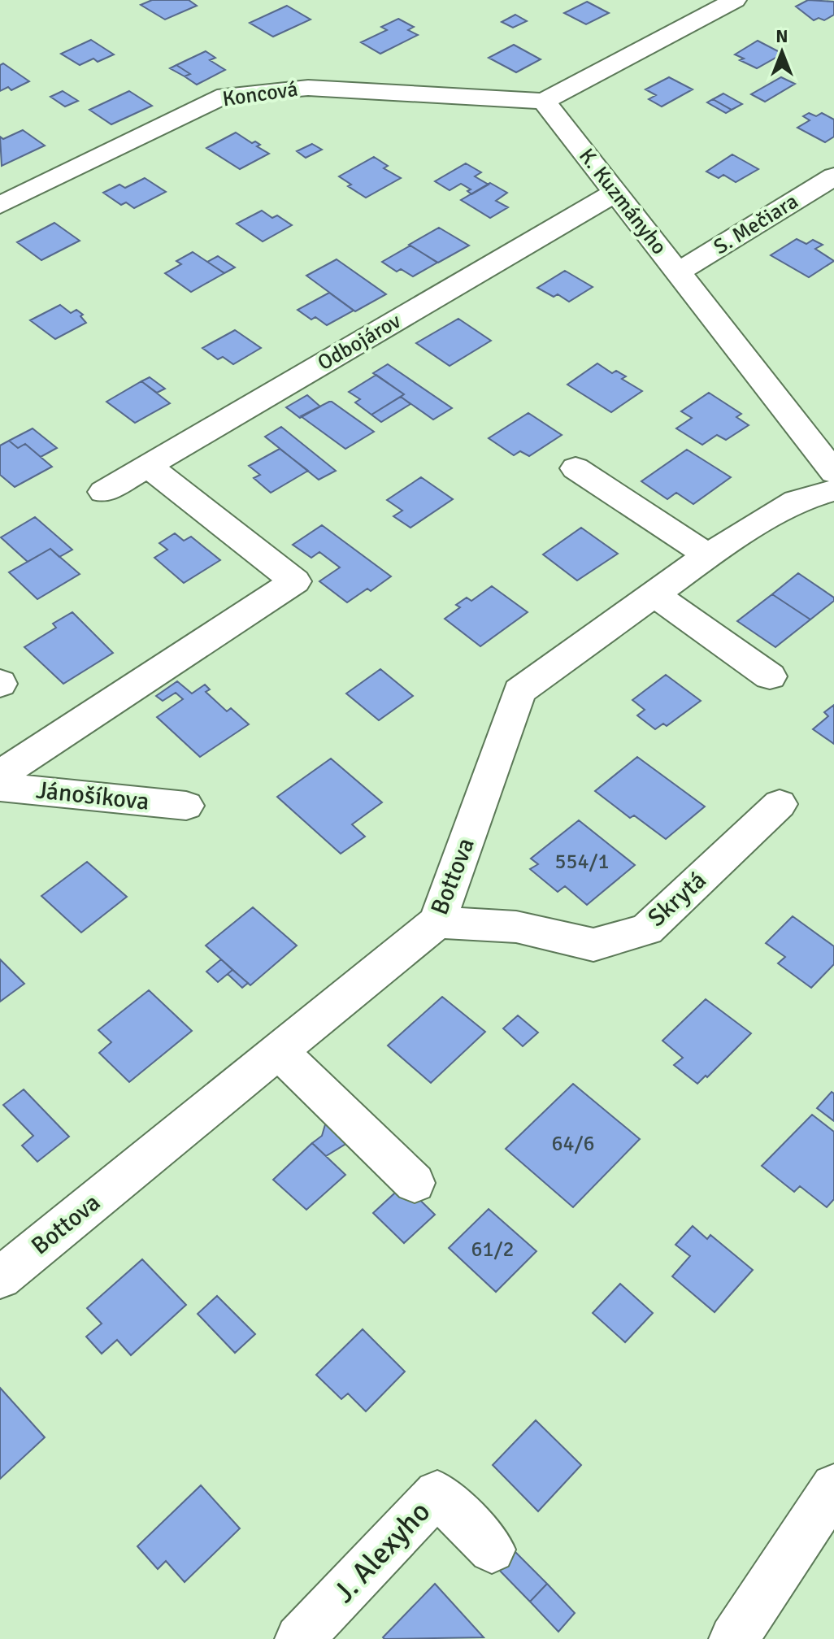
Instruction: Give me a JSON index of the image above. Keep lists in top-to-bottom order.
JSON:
{
  "streets": {
    "street": [
      "Koncová",
      "K. Kuzmányho",
      "S. Mečiara",
      "Odbojárov",
      "Jánošíkova",
      "Bottova",
      "Skrytá",
      "J. Alexyho"
    ]
  },
  "crossings": [
    ["Koncová", "K. Kuzmányho"],
    ["K. Kuzmányho", "S. Mečiara"],
    ["K. Kuzmányho", "Odbojárov"],
    ["Bottova", "Skrytá"]
  ],
  "house_numbers": ["554/1", "64/6", "61/2"],
  "north": "top"
}
